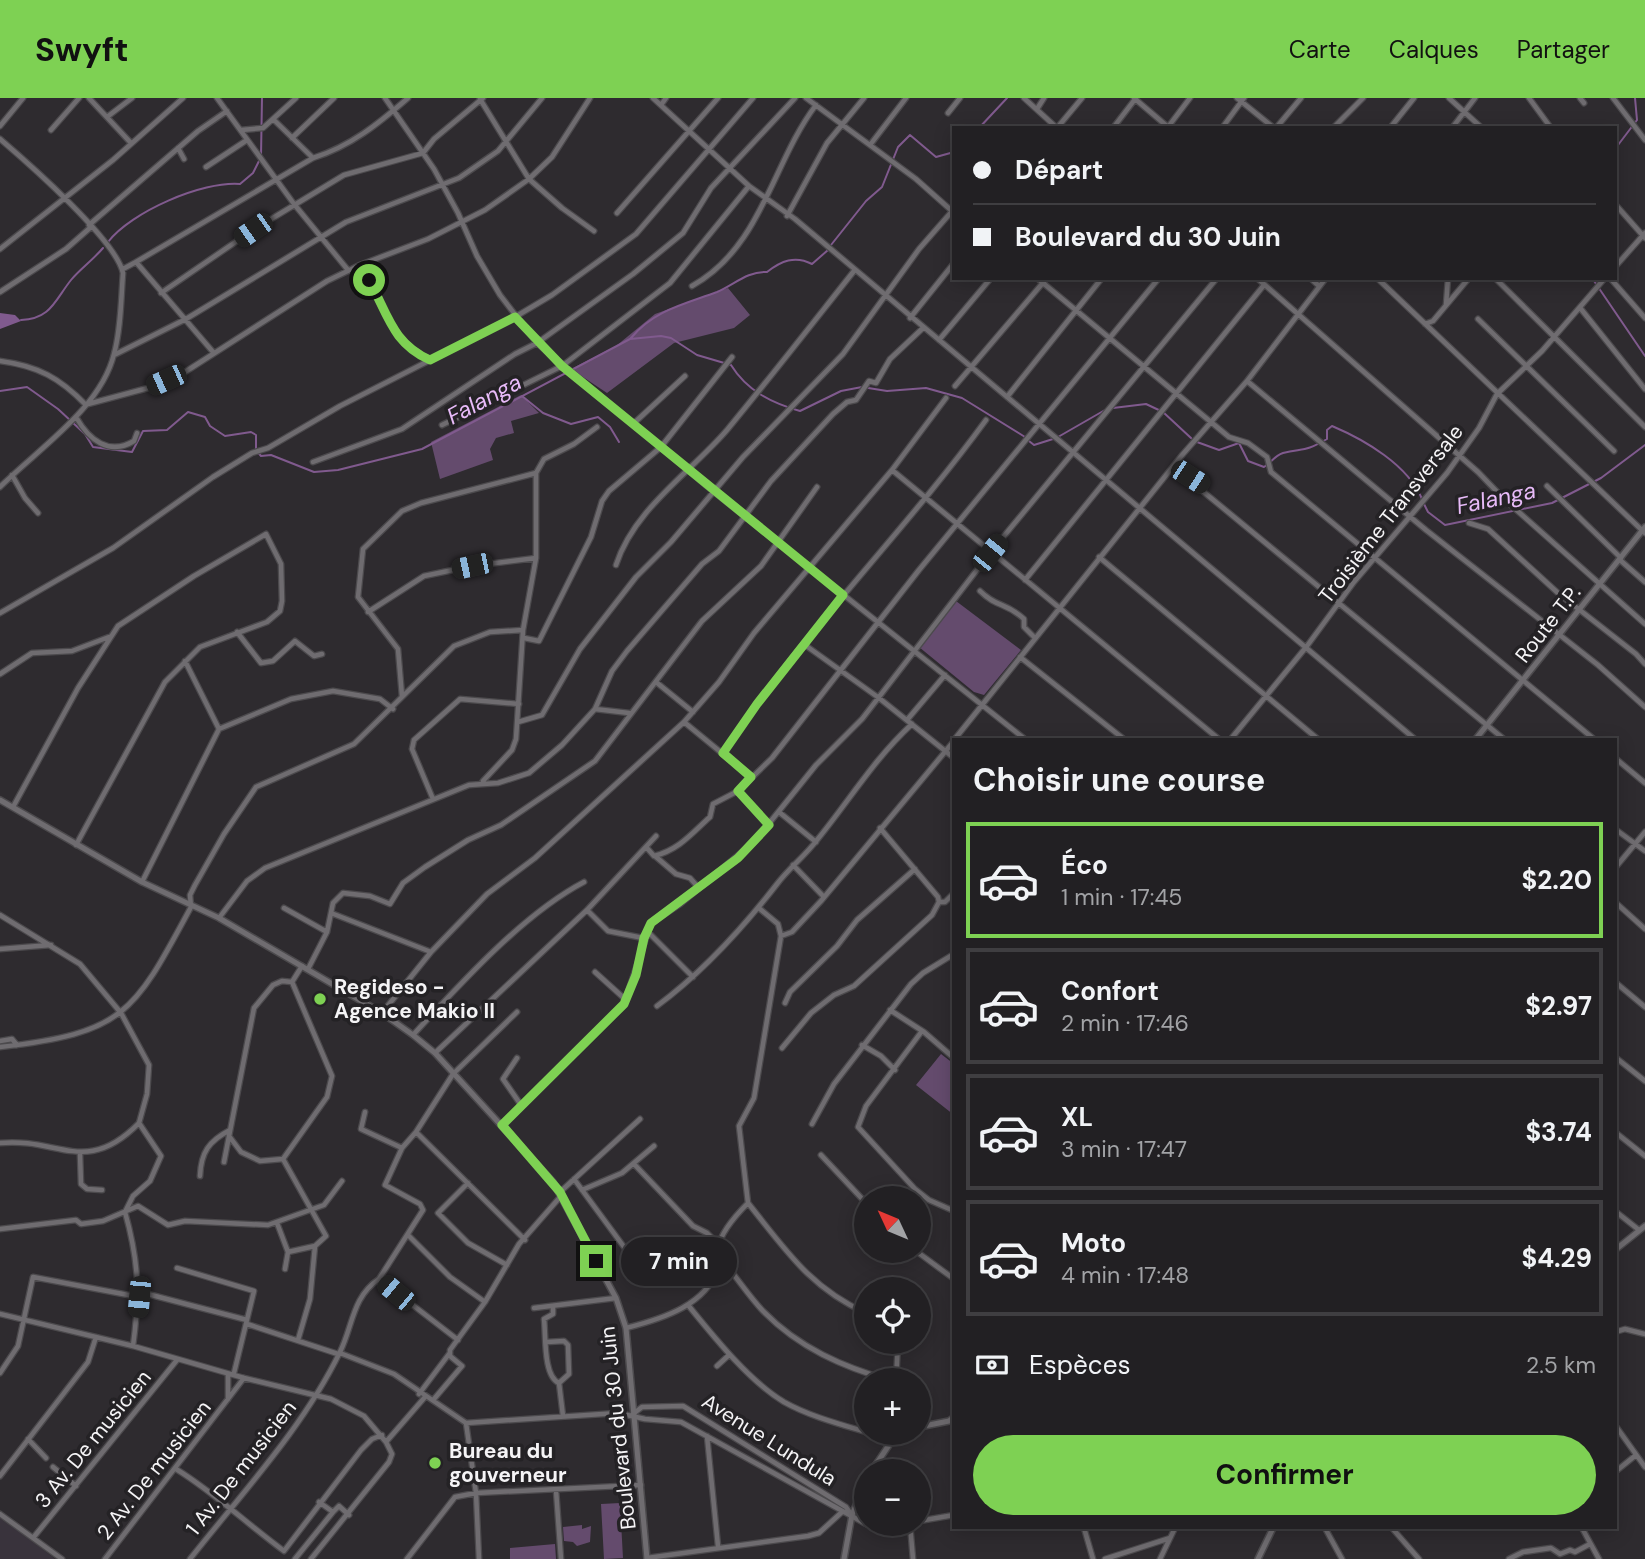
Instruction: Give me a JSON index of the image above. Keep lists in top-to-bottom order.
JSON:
{
  "streets": {
    "street": [
      "Troisième Transversale",
      "Route T.P.",
      "Boulevard du 30 Juin",
      "3 Av. De musicien",
      "Avenue Lundula",
      "1 Av. De musicien",
      "2 Av. De musicien"
    ]
  },
  "crossings": [
    ["Boulevard du 30 Juin", "Avenue Lundula"]
  ],
  "water": ["Falanga"],
  "places": ["Regideso - Agence Makio II", "Bureau du gouverneur"],
  "north": "top left",
  "page": {
    "header": "Swyft",
    "nav": ["Carte", "Calques", "Partager"],
    "banner": ["Départ", "Boulevard du 30 Juin"],
    "heading": "Choisir une course",
    "list": [
      {
        "name": "Éco",
        "note": "1 min · 17:45",
        "value": "$2.20"
      },
      {
        "name": "Confort",
        "note": "2 min · 17:46",
        "value": "$2.97"
      },
      {
        "name": "XL",
        "note": "3 min · 17:47",
        "value": "$3.74"
      },
      {
        "name": "Moto",
        "note": "4 min · 17:48",
        "value": "$4.29"
      }
    ],
    "map_buttons": ["+", "−"],
    "bubble": "7 min",
    "pay": ["Espèces", "2.5 km"],
    "buttons": "Confirmer"
  }
}
